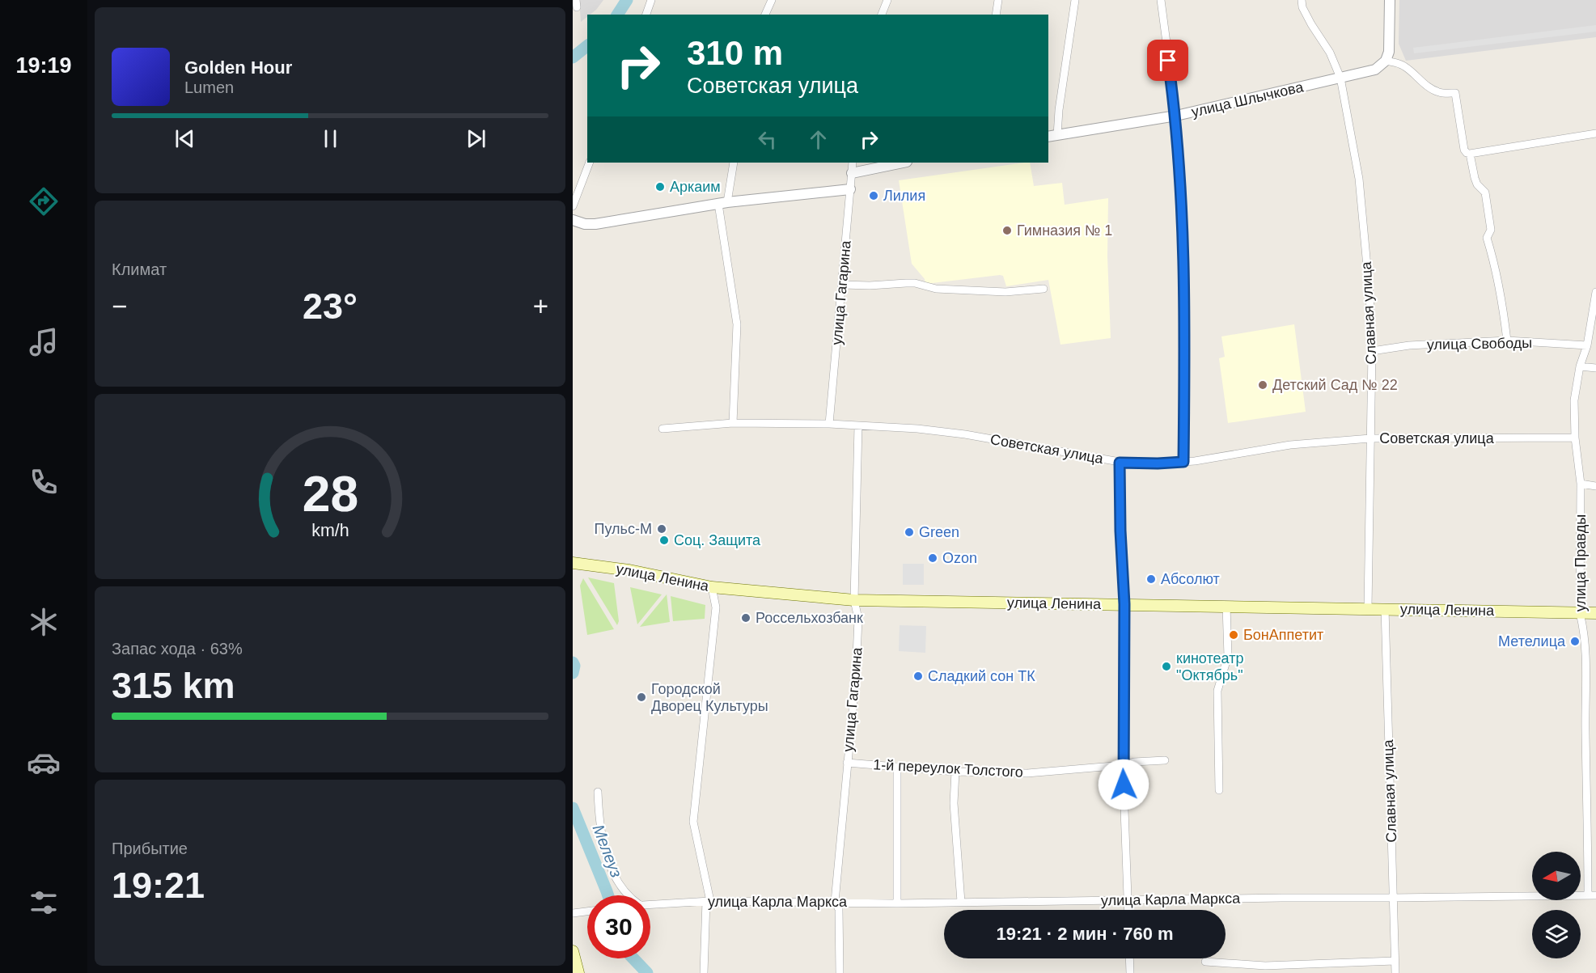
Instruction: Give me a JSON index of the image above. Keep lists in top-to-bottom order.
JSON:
{
  "streets": {
    "main road": ["улица Ленина"],
    "street": [
      "улица Шлычкова",
      "улица Гагарина",
      "Славная улица",
      "улица Свободы",
      "Советская улица",
      "улица Правды",
      "1-й переулок Толстого",
      "улица Карла Маркса"
    ]
  },
  "crossings": [
    ["улица Шлычкова", "Славная улица"],
    ["улица Гагарина", "Советская улица"],
    ["улица Гагарина", "улица Ленина"],
    ["улица Гагарина", "1-й переулок Толстого"],
    ["улица Гагарина", "улица Карла Маркса"],
    ["Славная улица", "улица Свободы"],
    ["Славная улица", "Советская улица"],
    ["Славная улица", "улица Ленина"],
    ["Славная улица", "улица Карла Маркса"],
    ["улица Свободы", "улица Правды"],
    ["Советская улица", "улица Правды"],
    ["улица Правды", "улица Ленина"],
    ["улица Правды", "улица Карла Маркса"]
  ],
  "water": ["Мелеуз"],
  "places": [
    "Аркаим",
    "Лилия",
    "Гимназия № 1",
    "Детский Сад № 22",
    "Пульс-М",
    "Green",
    "Соц. Защита",
    "Ozon",
    "Абсолют",
    "Россельхозбанк",
    "БонАппетит",
    "Метелица",
    "кинотеатр \"Октябрь\"",
    "Сладкий сон ТК",
    "Городской Дворец Культуры"
  ],
  "north": "left",
  "page": {
    "tabs": "19:19",
    "turn": ["310 m", "Советская улица"],
    "song": ["Golden Hour", "Lumen"],
    "tile": [
      "Климат",
      ["Запас хода · 63%", "315 km"],
      ["Прибытие", "19:21"]
    ],
    "heat": ["−", "23°", "+"],
    "limit": "30",
    "trip": "19:21 · 2 мин · 760 m",
    "gauge": ["28", "km/h"]
  }
}
